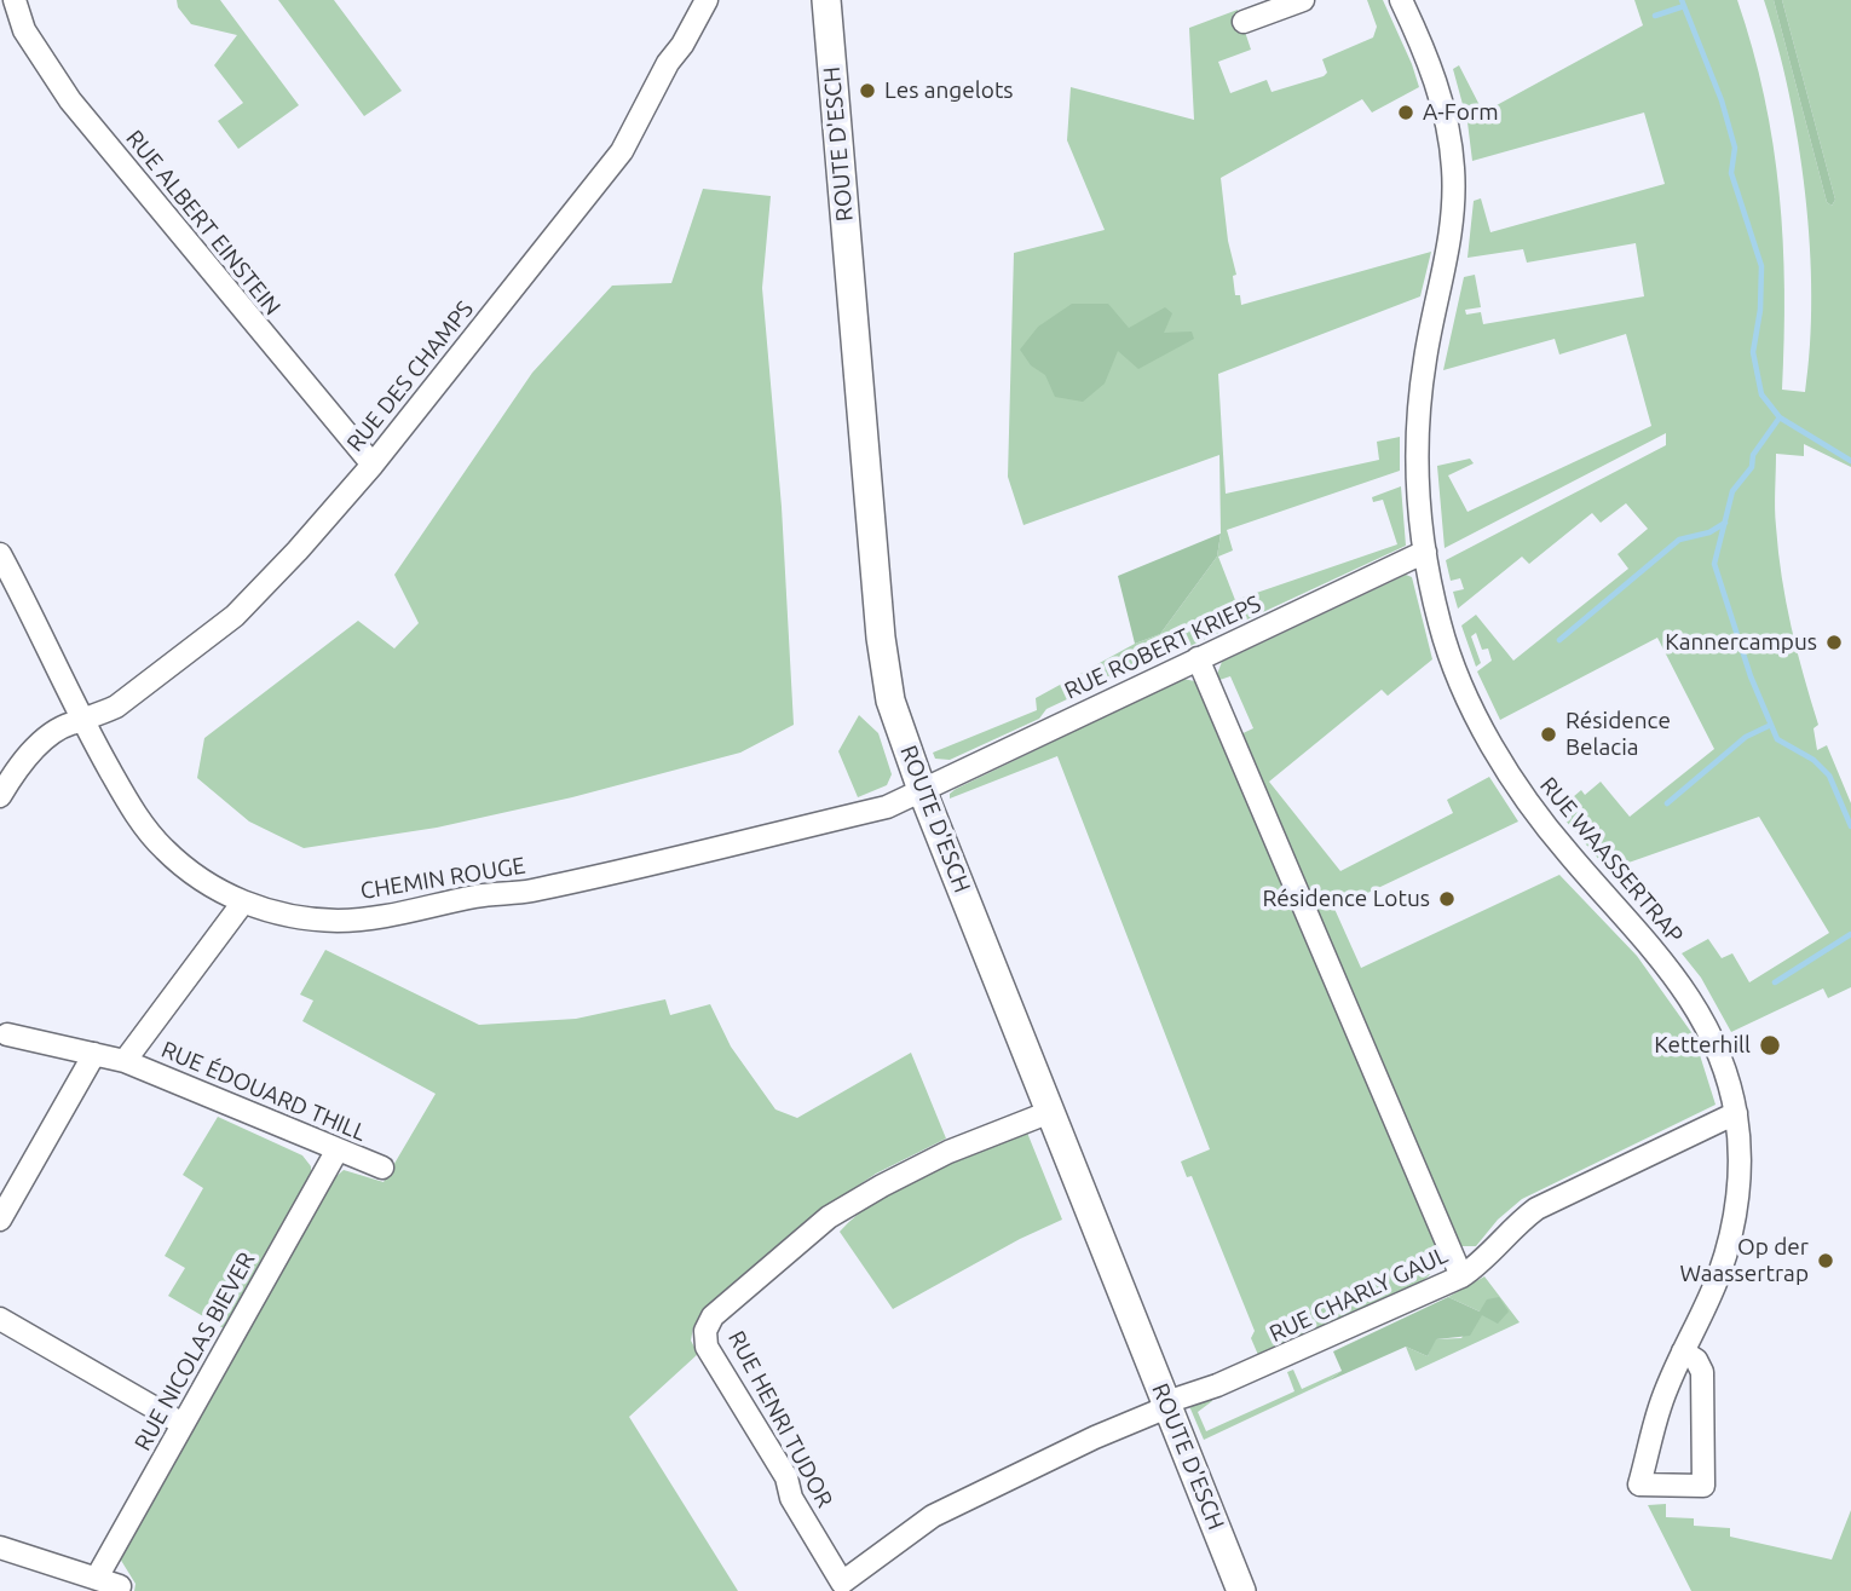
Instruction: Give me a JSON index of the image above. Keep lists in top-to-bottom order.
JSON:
{
  "streets": {
    "main road": ["ROUTE D'ESCH"],
    "street": [
      "RUE ALBERT EINSTEIN",
      "RUE DES CHAMPS",
      "RUE ROBERT KRIEPS",
      "RUE WAASSERTRAP",
      "CHEMIN ROUGE",
      "RUE ÉDOUARD THILL",
      "RUE CHARLY GAUL",
      "RUE NICOLAS BIEVER",
      "RUE HENRI TUDOR"
    ]
  },
  "crossings": [
    ["ROUTE D'ESCH", "RUE ROBERT KRIEPS"],
    ["ROUTE D'ESCH", "CHEMIN ROUGE"],
    ["ROUTE D'ESCH", "RUE CHARLY GAUL"],
    ["ROUTE D'ESCH", "RUE HENRI TUDOR"],
    ["RUE ALBERT EINSTEIN", "RUE DES CHAMPS"],
    ["RUE DES CHAMPS", "CHEMIN ROUGE"],
    ["RUE ROBERT KRIEPS", "RUE WAASSERTRAP"],
    ["RUE ROBERT KRIEPS", "CHEMIN ROUGE"],
    ["RUE WAASSERTRAP", "RUE CHARLY GAUL"],
    ["RUE ÉDOUARD THILL", "RUE NICOLAS BIEVER"],
    ["RUE CHARLY GAUL", "RUE HENRI TUDOR"]
  ],
  "places": [
    "Les angelots",
    "A-Form",
    "Kannercampus",
    "Résidence Belacia",
    "Résidence Lotus",
    "Ketterhill",
    "Op der Waassertrap"
  ]
}
